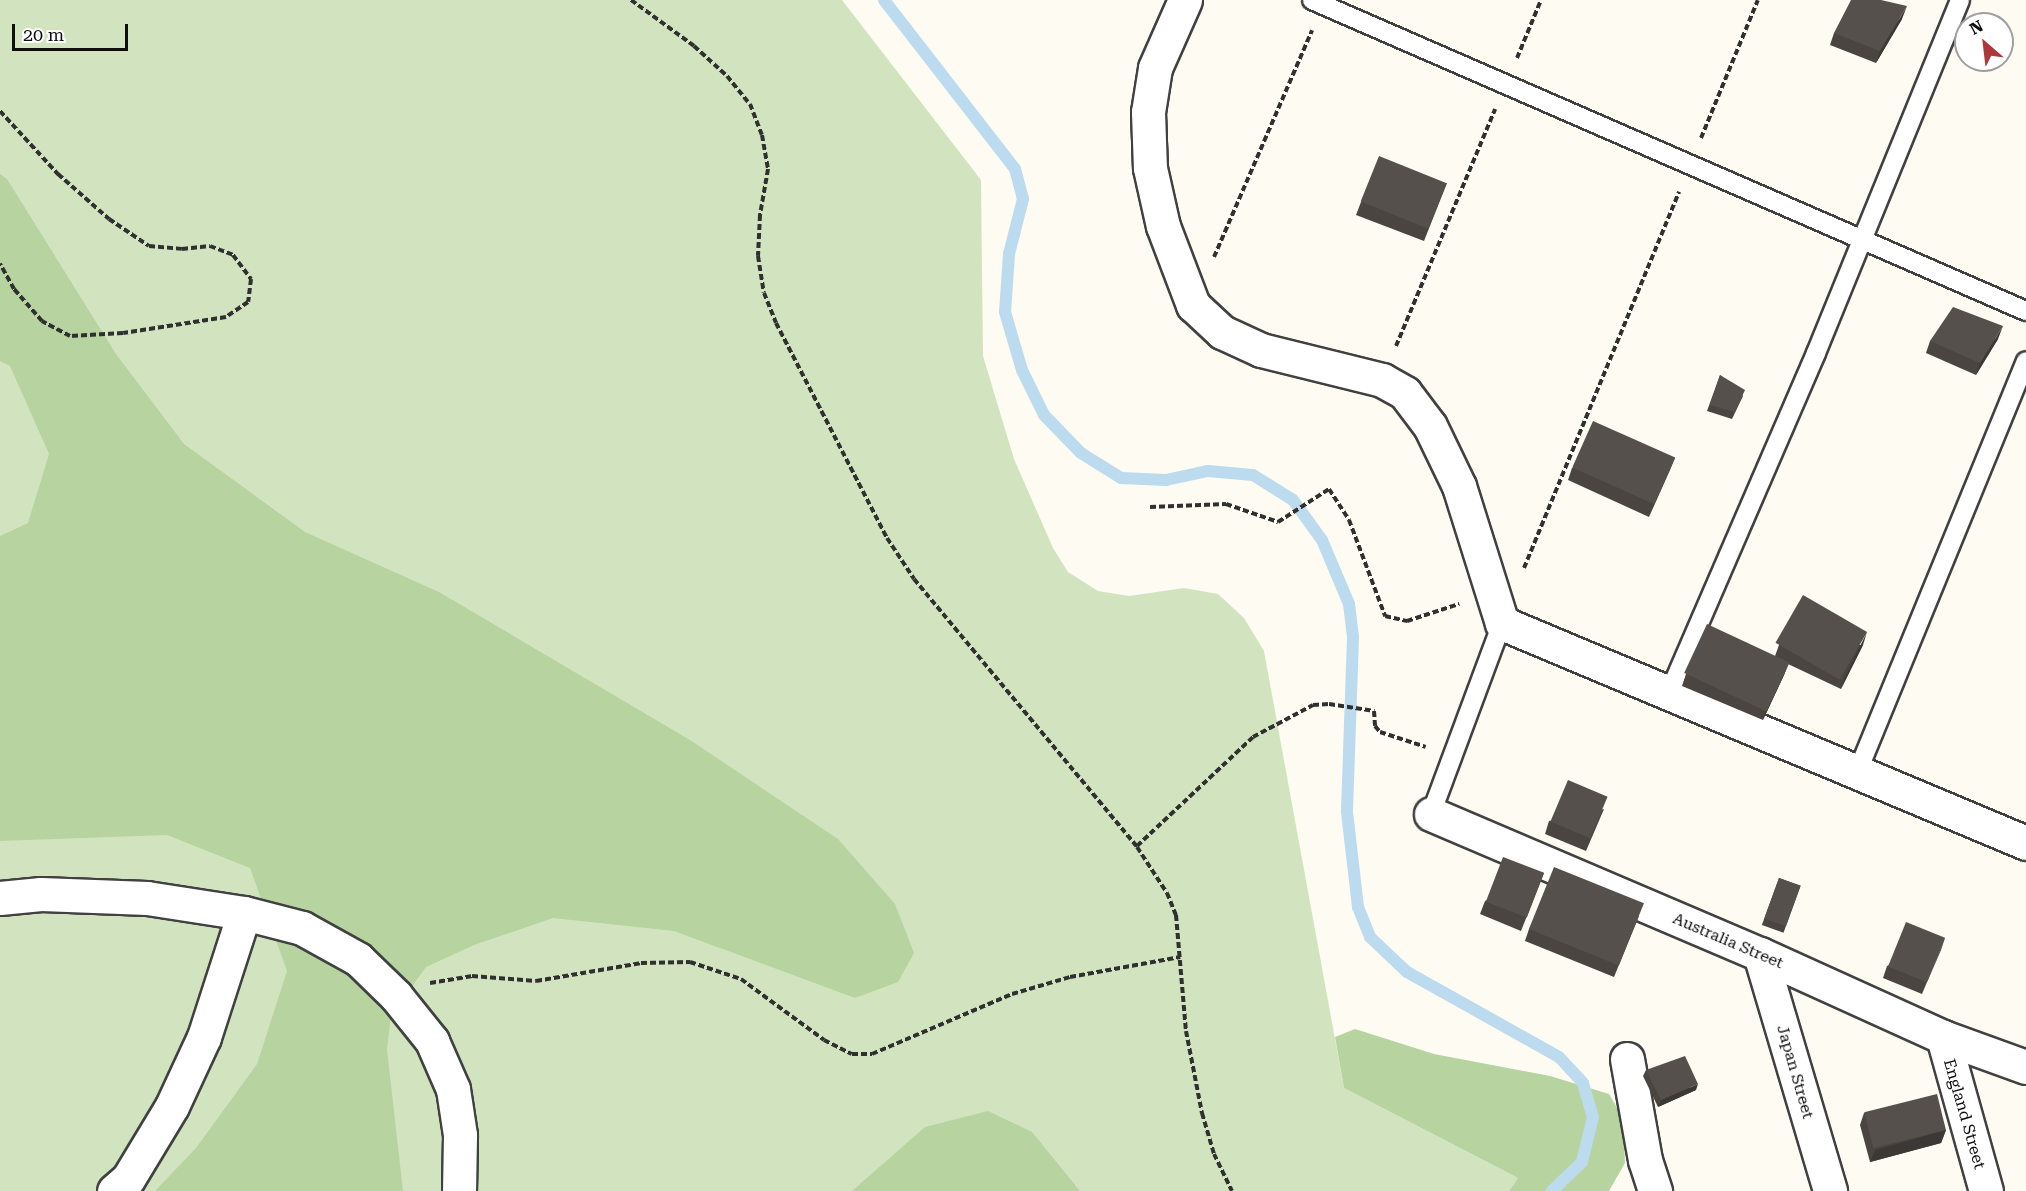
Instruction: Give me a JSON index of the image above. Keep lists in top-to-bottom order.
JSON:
{
  "streets": {
    "street": ["Australia Street", "Japan Street", "England Street"]
  },
  "crossings": [
    ["Australia Street", "Japan Street"],
    ["Australia Street", "England Street"]
  ],
  "scale_bar": "20 m",
  "north": "top left"
}
